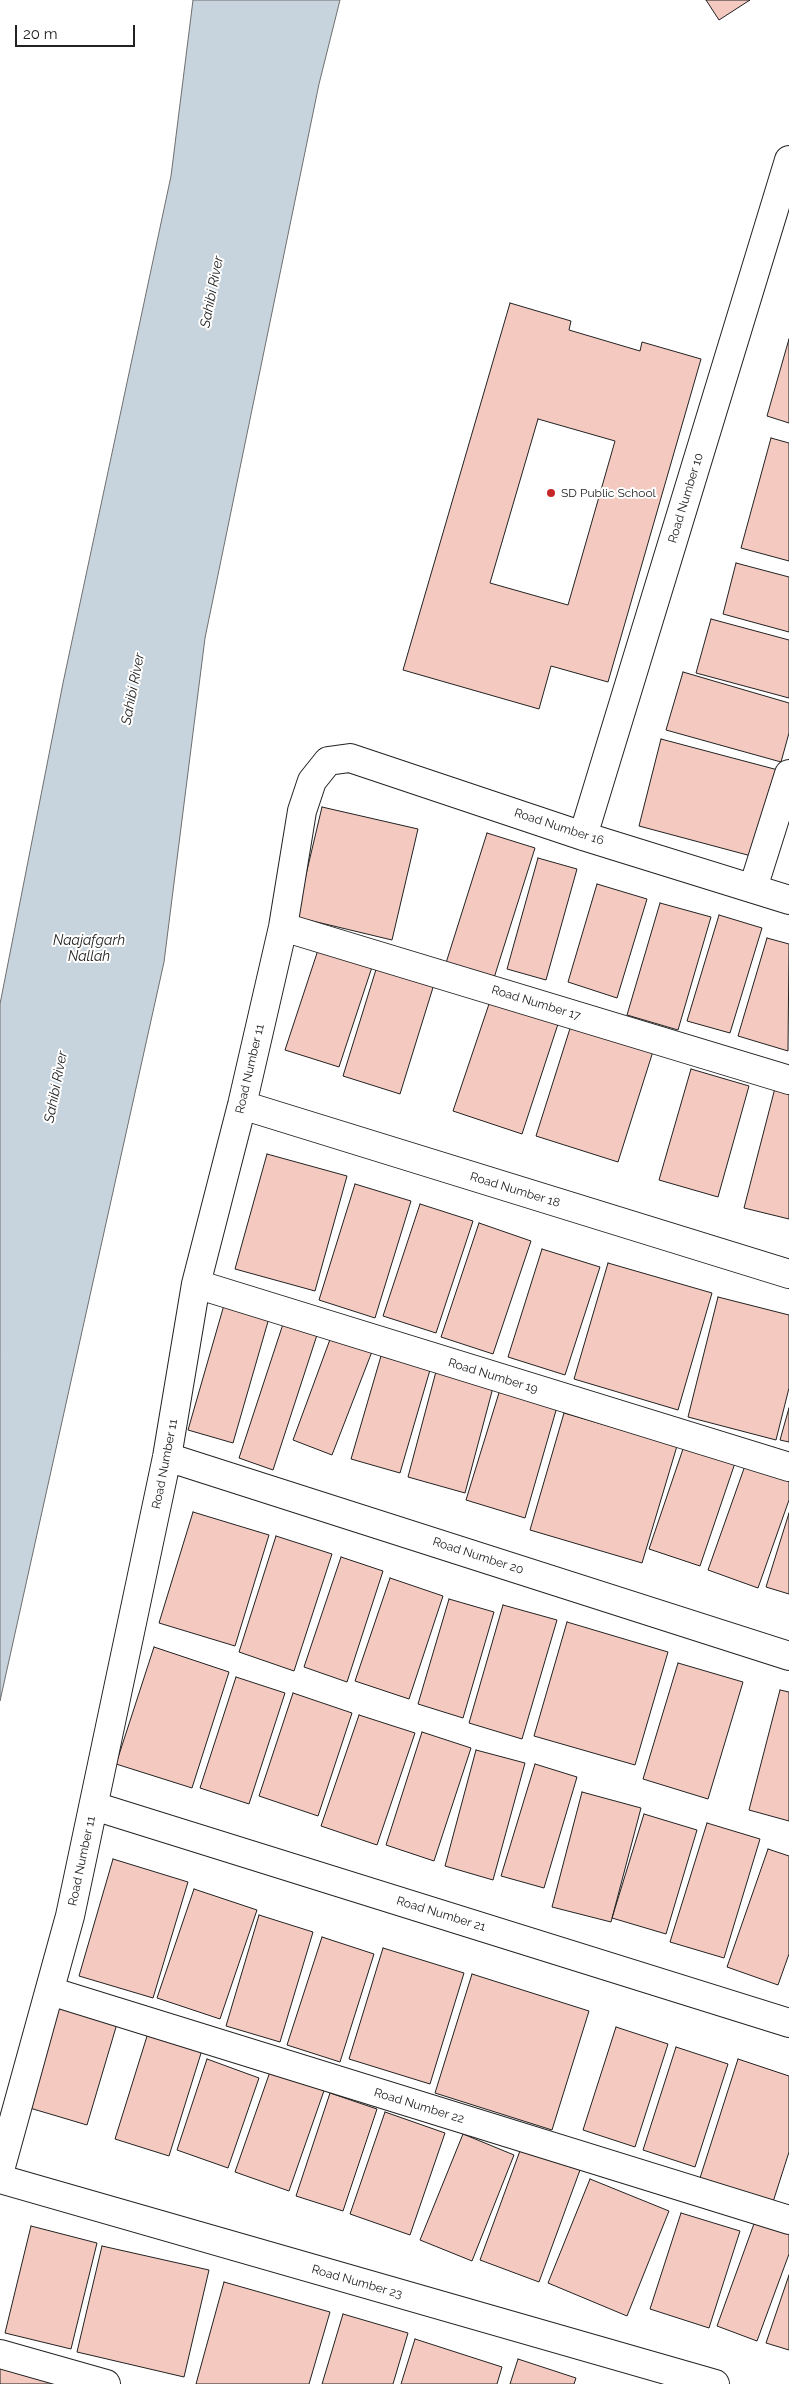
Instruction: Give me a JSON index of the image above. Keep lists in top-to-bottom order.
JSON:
{
  "streets": {
    "street": [
      "Road Number 10",
      "Road Number 16",
      "Road Number 17",
      "Road Number 11",
      "Road Number 18",
      "Road Number 19",
      "Road Number 20",
      "Road Number 21",
      "Road Number 22",
      "Road Number 23"
    ]
  },
  "crossings": [
    ["Road Number 10", "Road Number 16"],
    ["Road Number 16", "Road Number 11"],
    ["Road Number 17", "Road Number 11"],
    ["Road Number 11", "Road Number 18"],
    ["Road Number 11", "Road Number 19"],
    ["Road Number 11", "Road Number 20"],
    ["Road Number 11", "Road Number 21"],
    ["Road Number 11", "Road Number 22"]
  ],
  "water": ["Sahibi River", "Naajafgarh Nallah"],
  "places": ["SD Public School"],
  "scale_bar": "20 m"
}
